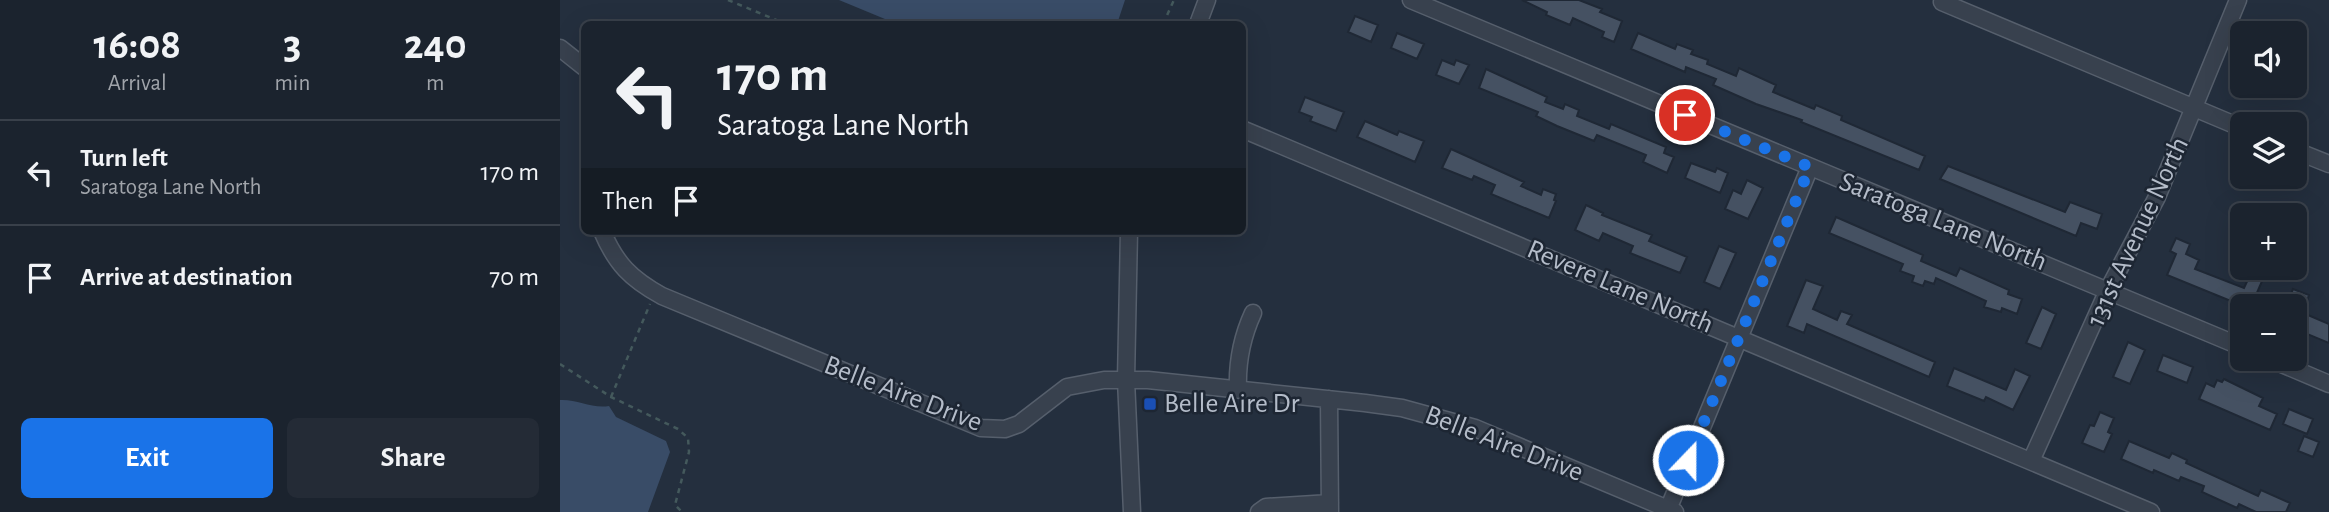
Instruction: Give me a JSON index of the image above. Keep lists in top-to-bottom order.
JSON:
{
  "streets": {
    "street": [
      "Saratoga Lane North",
      "131st Avenue North",
      "Revere Lane North",
      "Belle Aire Drive"
    ]
  },
  "crossings": [
    ["Saratoga Lane North", "131st Avenue North"],
    ["131st Avenue North", "Revere Lane North"]
  ],
  "places": {
    "transit": ["Belle Aire Dr"]
  },
  "page": {
    "eta": [
      "16:08",
      "Arrival",
      "3",
      "min",
      "240",
      "m"
    ],
    "map_buttons": ["+", "−"],
    "turn": ["170 m", "Saratoga Lane North"],
    "list": [
      {
        "name": "Turn left",
        "note": "Saratoga Lane North",
        "value": "170 m"
      },
      {
        "name": "Arrive at destination",
        "value": "70 m"
      }
    ],
    "then": "Then",
    "buttons": ["Exit", "Share"]
  }
}
